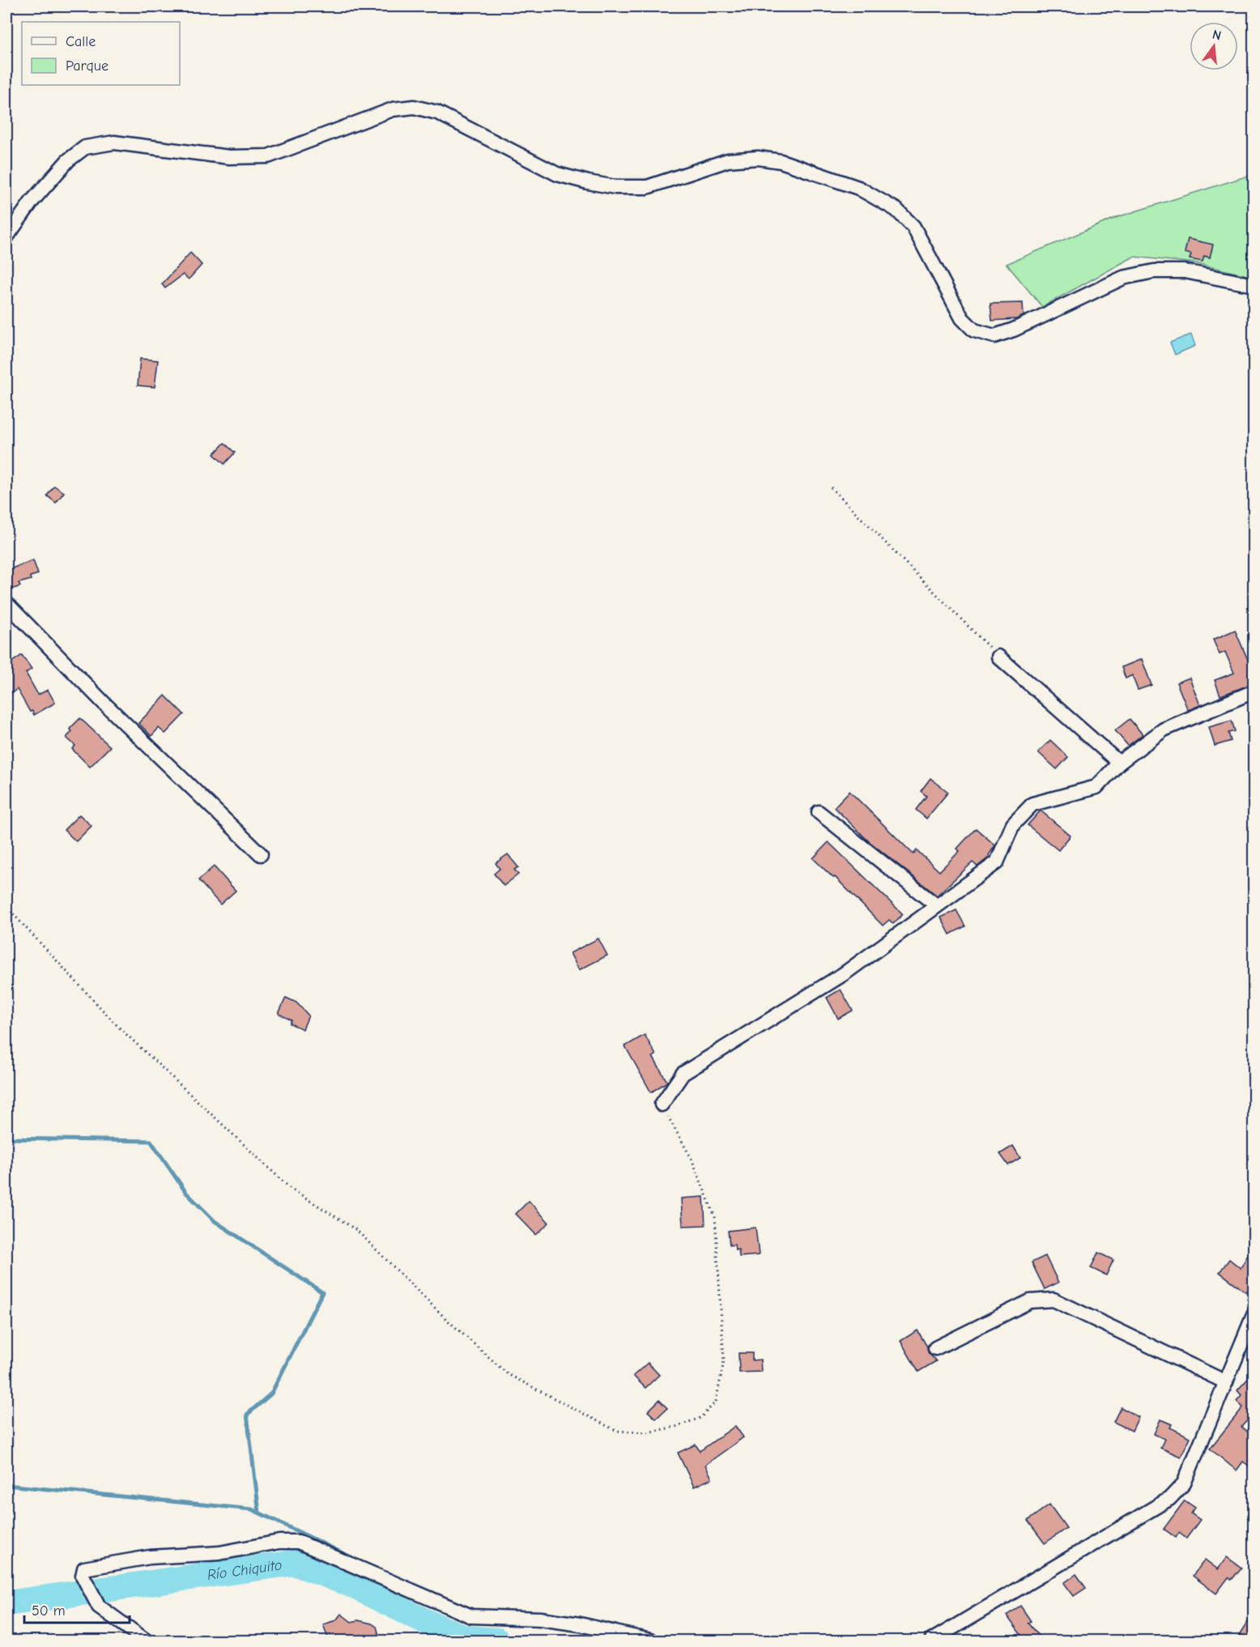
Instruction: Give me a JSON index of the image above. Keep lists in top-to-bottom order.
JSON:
{
  "water": ["Río Chiquito"],
  "legend": ["Calle", "Parque"],
  "scale_bar": "50 m",
  "north": "top"
}
